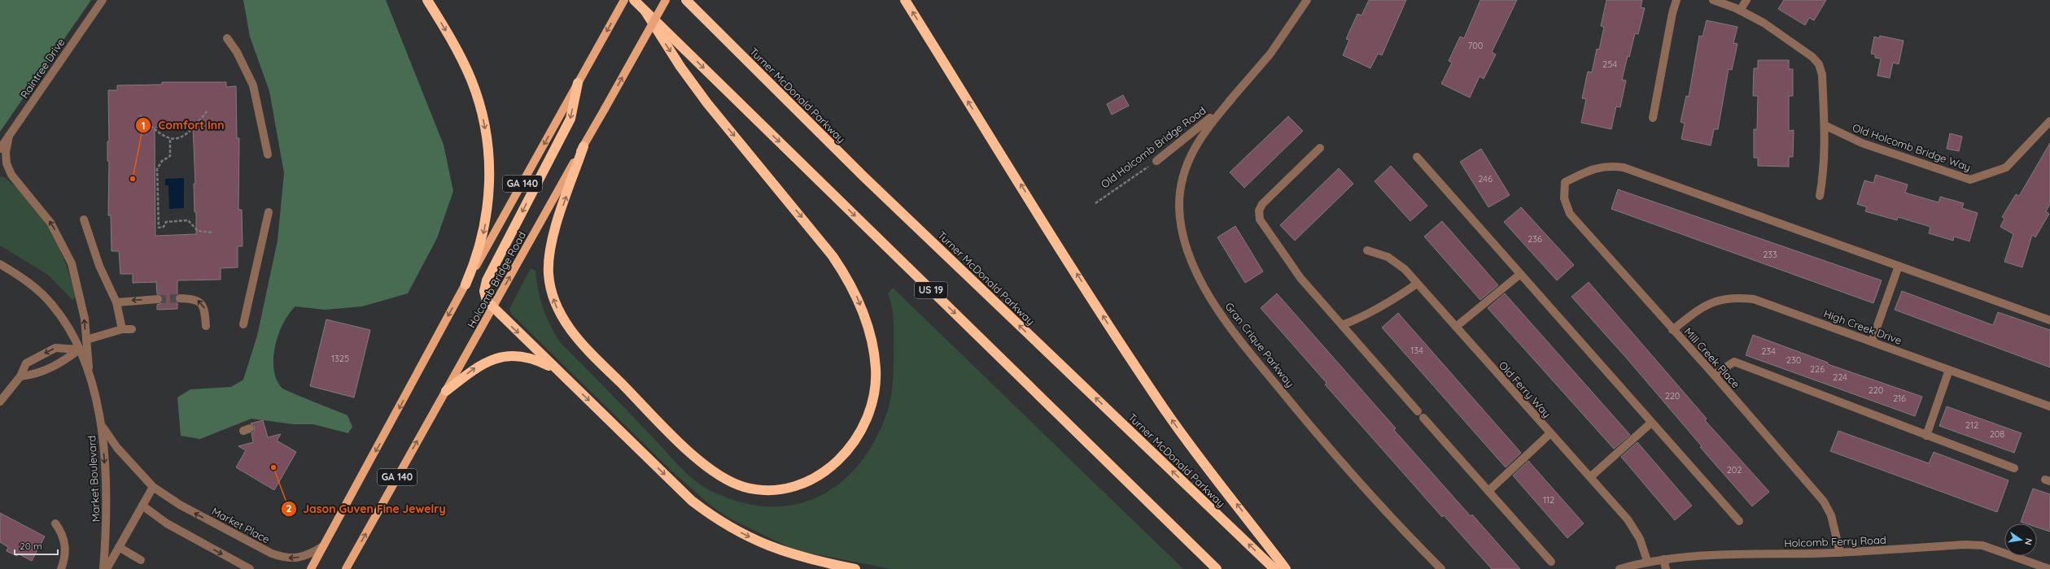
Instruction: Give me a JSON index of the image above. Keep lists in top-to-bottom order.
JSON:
{
  "streets": {
    "highway": ["Turner McDonald Parkway", "US 19"],
    "main road": ["GA 140", "Holcomb Bridge Road"],
    "street": [
      "Raintree Drive",
      "Old Holcomb Bridge Road",
      "Old Holcomb Bridge Way",
      "High Creek Drive",
      "Gran Crique Parkway",
      "Mill Creek Place",
      "Old Ferry Way",
      "Market Boulevard",
      "Market Place",
      "Holcomb Ferry Road"
    ]
  },
  "crossings": [
    ["Old Holcomb Bridge Road", "Gran Crique Parkway"],
    ["GA 140", "Market Place"],
    ["High Creek Drive", "Mill Creek Place"],
    ["Mill Creek Place", "Holcomb Ferry Road"],
    ["Old Ferry Way", "Holcomb Ferry Road"],
    ["Market Boulevard", "Market Place"]
  ],
  "places": ["Comfort Inn", "Jason Guven Fine Jewelry"],
  "house_numbers": [
    "700",
    "254",
    "246",
    "236",
    "233",
    "134",
    "234",
    "1325",
    "230",
    "226",
    "224",
    "220",
    "220",
    "216",
    "212",
    "208",
    "202",
    "112"
  ],
  "scale_bar": "20 m",
  "north": "right"
}
